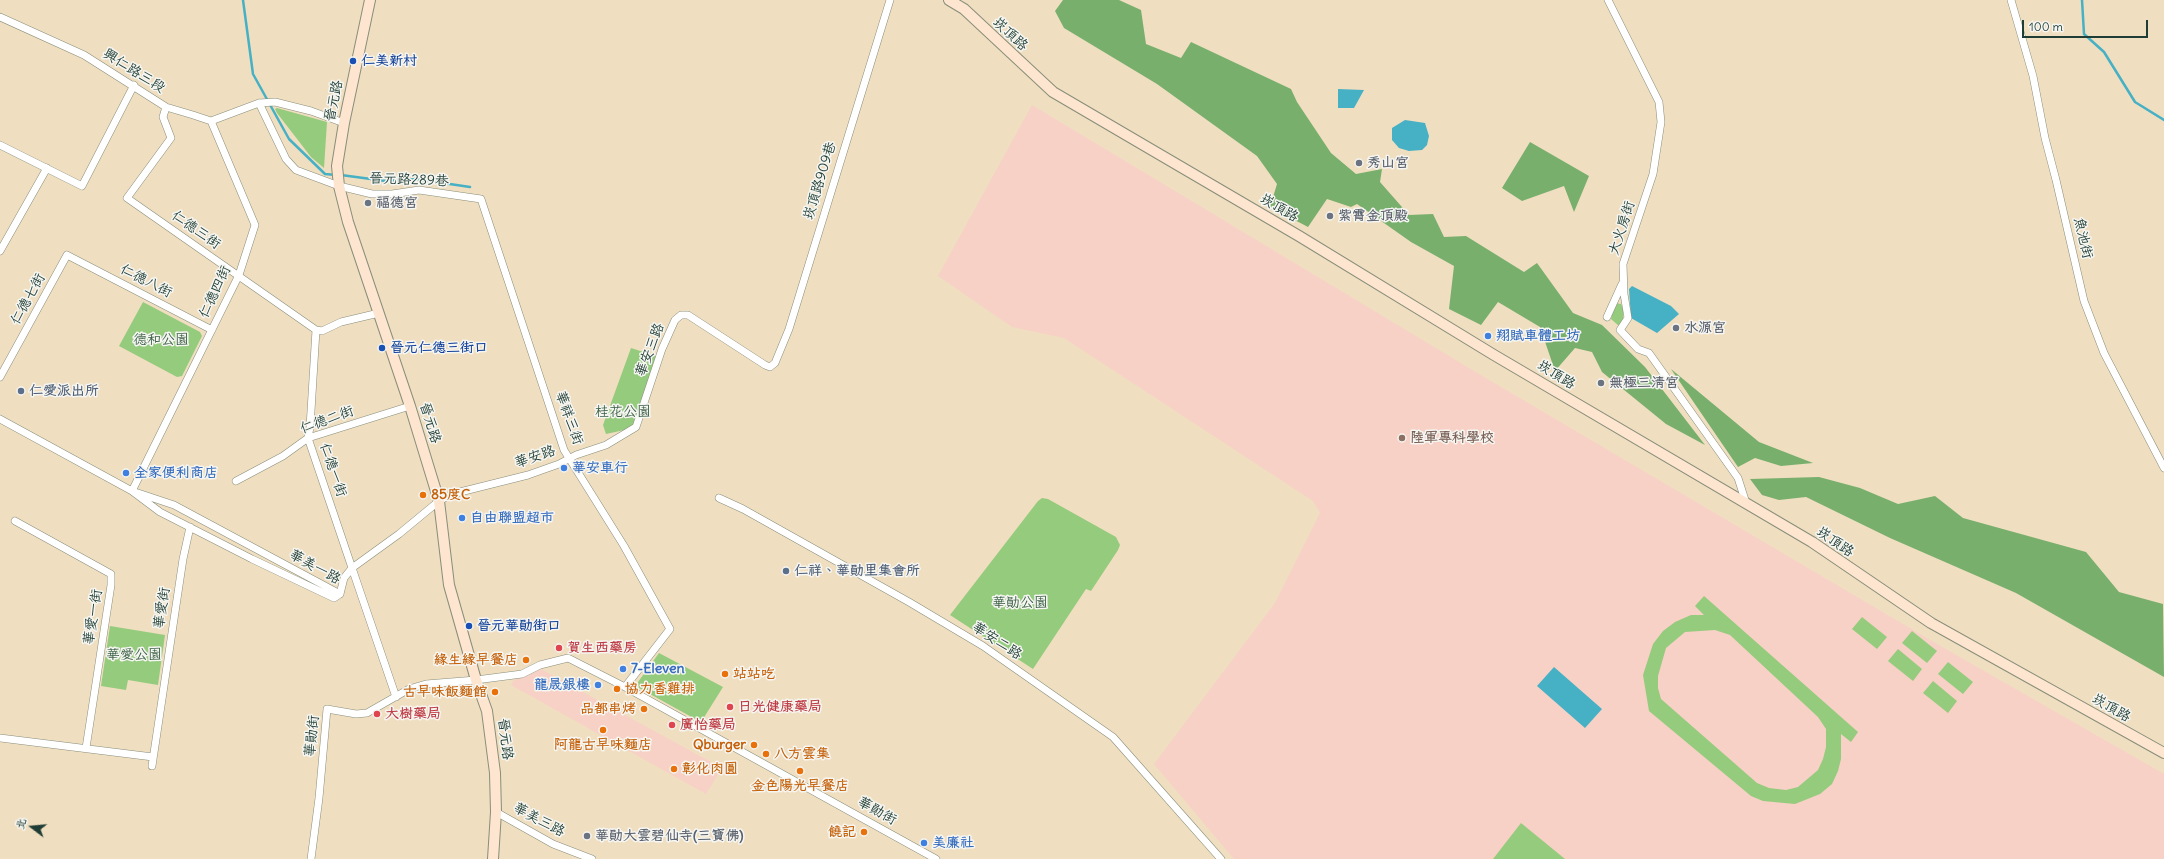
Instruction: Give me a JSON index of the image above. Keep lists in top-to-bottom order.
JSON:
{
  "streets": {
    "street": [
      "崁頂路",
      "興仁路三段",
      "晉元路",
      "晉元路289巷",
      "崁頂路909巷",
      "大火房街",
      "仁德三街",
      "魚池街",
      "仁德八街",
      "仁德四街",
      "仁德七街",
      "華安三路",
      "華祥三街",
      "仁德二街",
      "華安路",
      "仁德一街",
      "華美一路",
      "華愛街",
      "華愛一街",
      "華安二路",
      "華勛街",
      "華美三路"
    ]
  },
  "crossings": [
    ["崁頂路", "大火房街"],
    ["興仁路三段", "仁德三街"],
    ["興仁路三段", "仁德四街"],
    ["晉元路", "晉元路289巷"],
    ["晉元路", "仁德二街"],
    ["晉元路", "華安路"],
    ["晉元路", "華勛街"],
    ["晉元路", "華美三路"],
    ["晉元路289巷", "華祥三街"],
    ["崁頂路909巷", "華安三路"],
    ["仁德三街", "仁德四街"],
    ["仁德三街", "仁德一街"],
    ["仁德八街", "仁德四街"],
    ["仁德八街", "仁德七街"],
    ["仁德四街", "華美一路"],
    ["華安三路", "華安路"],
    ["華祥三街", "華安路"],
    ["華祥三街", "華勛街"],
    ["仁德二街", "仁德一街"],
    ["仁德一街", "華勛街"],
    ["華美一路", "華愛街"]
  ],
  "parks": [
    "德和公園",
    "桂花公園",
    "華勛公園",
    "華愛公園"
  ],
  "places": [
    "仁美新村",
    "秀山宮",
    "福德宮",
    "紫霄金頂殿",
    "水源宮",
    "翔賦車體工坊",
    "晉元仁德三街口",
    "無極三清宮",
    "仁愛派出所",
    "陸軍專科學校",
    "華安車行",
    "全家便利商店",
    "85度C",
    "自由聯盟超市",
    "仁祥、華勛里集會所",
    "晉元華勛街口",
    "賀生西藥房",
    "緣生緣早餐店",
    "7-Eleven",
    "站站吃",
    "龍晟銀樓",
    "協力香雞排",
    "古早味飯麵館",
    "日光健康藥局",
    "品都串烤",
    "大樹藥局",
    "廣怡藥局",
    "阿龍古早味麵店",
    "Qburger",
    "八方雲集",
    "彰化肉圓",
    "金色陽光早餐店",
    "饒記",
    "華勛大雲碧仙寺(三寶佛)",
    "美廉社"
  ],
  "scale_bar": "100 m",
  "north": "left"
}
